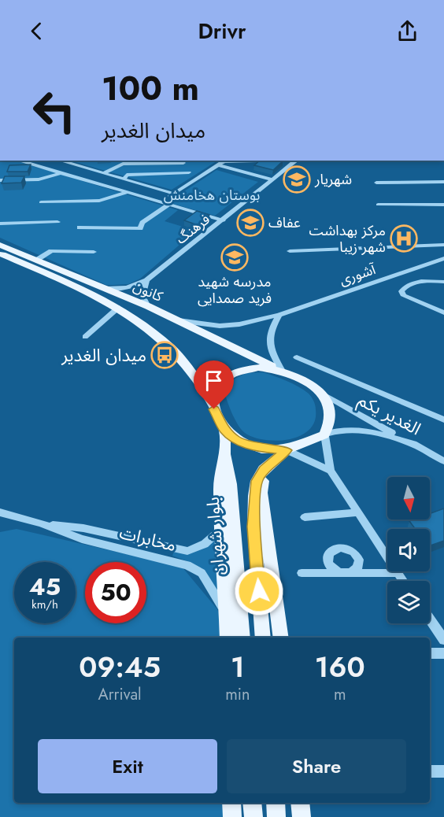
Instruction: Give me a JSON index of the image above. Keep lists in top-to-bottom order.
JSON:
{
  "streets": {
    "main road": ["کانون", "بلوار شهران"],
    "street": [
      "فرهنگ",
      "آشوری",
      "الغدیر یکم",
      "مخابرات"
    ]
  },
  "crossings": [
    ["آشوری", "کانون"],
    ["کانون", "الغدیر یکم"],
    ["کانون", "بلوار شهران"],
    ["الغدیر یکم", "بلوار شهران"]
  ],
  "parks": ["بوستان هخامنش"],
  "places": {
    "school or university": ["شهریار", "عفاف", "مدرسه شهید فرید صمدایی"],
    "hospital": ["مرکز بهداشت شهر زیبا"],
    "bus stop": ["میدان الغدیر"]
  },
  "north": "bottom",
  "page": {
    "header": "Drivr",
    "turn": ["100 m", "میدان الغدیر"],
    "speed": "45 km/h",
    "limit": "50",
    "eta": [
      "09:45",
      "Arrival",
      "1",
      "min",
      "160",
      "m"
    ],
    "buttons": ["Exit", "Share"]
  }
}
